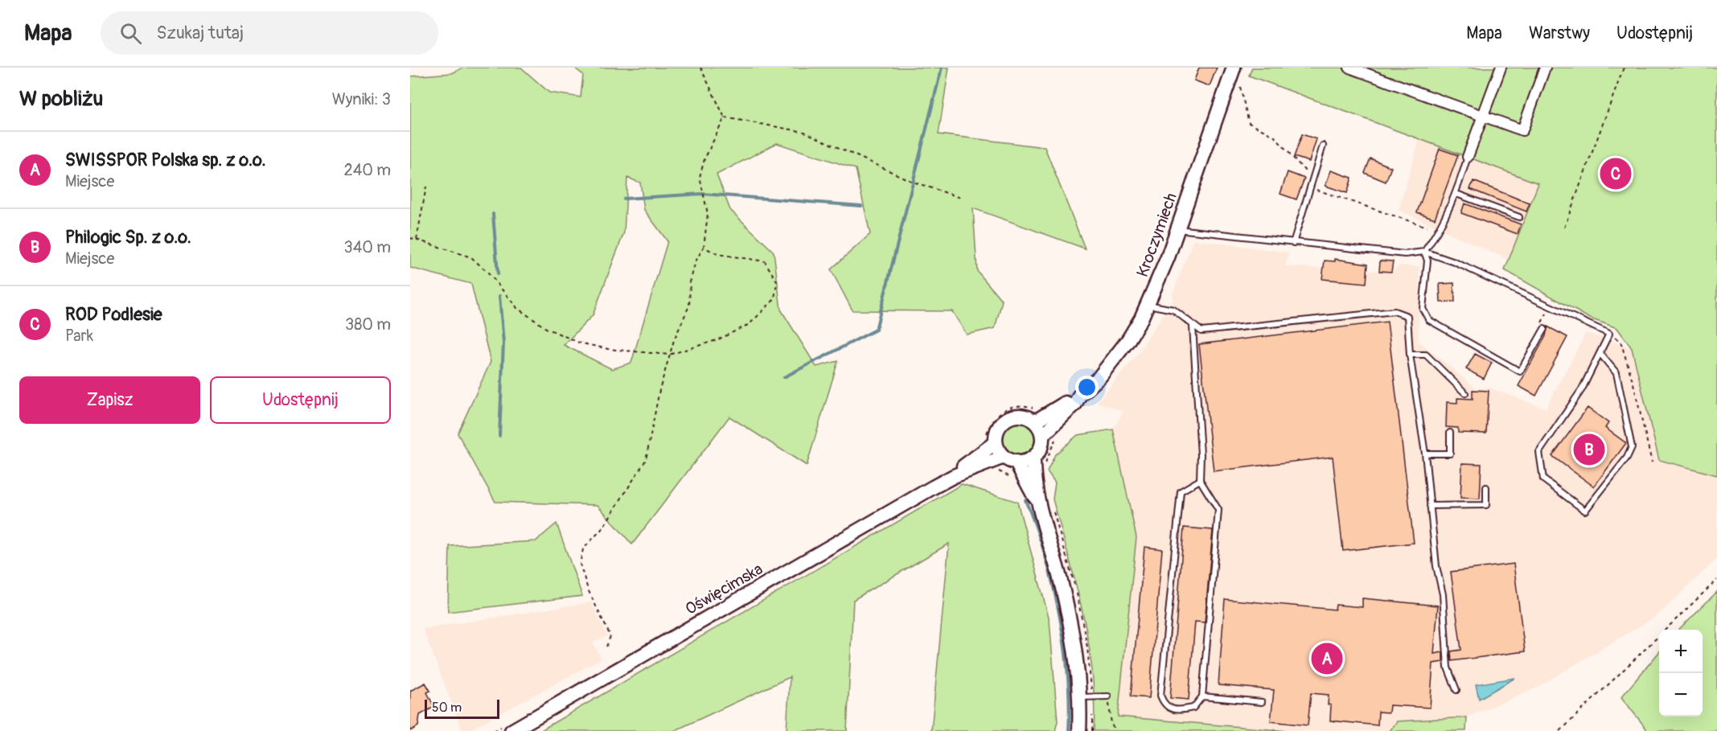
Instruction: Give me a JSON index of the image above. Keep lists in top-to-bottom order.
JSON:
{
  "streets": {
    "main road": ["Kroczymiech", "Oświęcimska"]
  },
  "crossings": [
    ["Kroczymiech", "Oświęcimska"]
  ],
  "scale_bar": "50 m",
  "page": {
    "header": "Mapa",
    "search": "Szukaj tutaj",
    "nav": ["Mapa", "Warstwy", "Udostępnij"],
    "heading": ["W pobliżu", "Wyniki: 3"],
    "list": [
      {
        "mark": "A",
        "name": "SWISSPOR Polska sp. z o.o.",
        "note": "Miejsce",
        "value": "240 m"
      },
      {
        "mark": "B",
        "name": "Philogic Sp. z o.o.",
        "note": "Miejsce",
        "value": "340 m"
      },
      {
        "mark": "C",
        "name": "ROD Podlesie",
        "note": "Park",
        "value": "380 m"
      }
    ],
    "pins": ["C", "B", "A"],
    "buttons": ["Zapisz", "Udostępnij"],
    "map_buttons": ["+", "−"],
    "scale": "50 m"
  }
}
